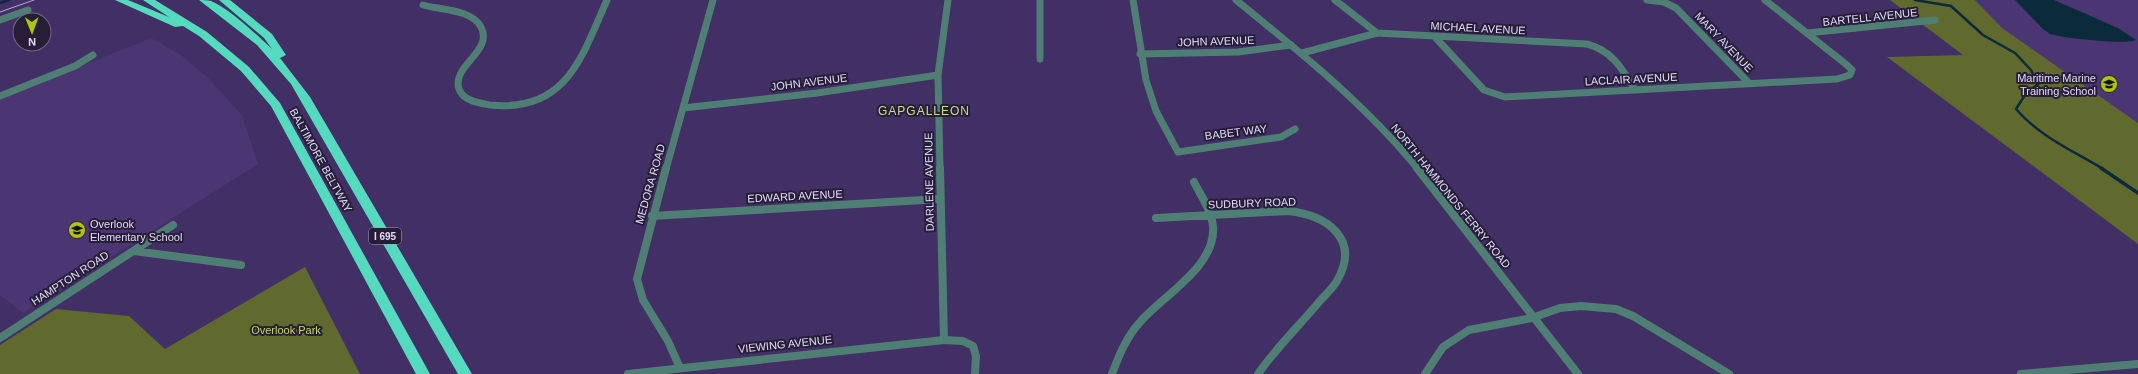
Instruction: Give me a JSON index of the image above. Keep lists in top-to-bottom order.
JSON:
{
  "streets": {
    "highway": ["BALTIMORE BELTWAY", "I 695"],
    "street": [
      "BARTELL AVENUE",
      "MICHAEL AVENUE",
      "JOHN AVENUE",
      "MARY AVENUE",
      "LACLAIR AVENUE",
      "BABET WAY",
      "DARLENE AVENUE",
      "MEDORA ROAD",
      "EDWARD AVENUE",
      "NORTH HAMMONDS FERRY ROAD",
      "SUDBURY ROAD",
      "HAMPTON ROAD",
      "VIEWING AVENUE"
    ]
  },
  "crossings": [
    ["BARTELL AVENUE", "LACLAIR AVENUE"],
    ["MICHAEL AVENUE", "LACLAIR AVENUE"],
    ["MICHAEL AVENUE", "NORTH HAMMONDS FERRY ROAD"],
    ["JOHN AVENUE", "BABET WAY"],
    ["JOHN AVENUE", "DARLENE AVENUE"],
    ["JOHN AVENUE", "MEDORA ROAD"],
    ["JOHN AVENUE", "NORTH HAMMONDS FERRY ROAD"],
    ["MARY AVENUE", "LACLAIR AVENUE"],
    ["DARLENE AVENUE", "EDWARD AVENUE"],
    ["DARLENE AVENUE", "VIEWING AVENUE"],
    ["MEDORA ROAD", "EDWARD AVENUE"],
    ["MEDORA ROAD", "VIEWING AVENUE"]
  ],
  "districts": ["GAPGALLEON"],
  "parks": ["Overlook Park"],
  "places": {
    "school or university": ["Maritime Marine Training School", "Overlook Elementary School"]
  },
  "north": "bottom"
}
